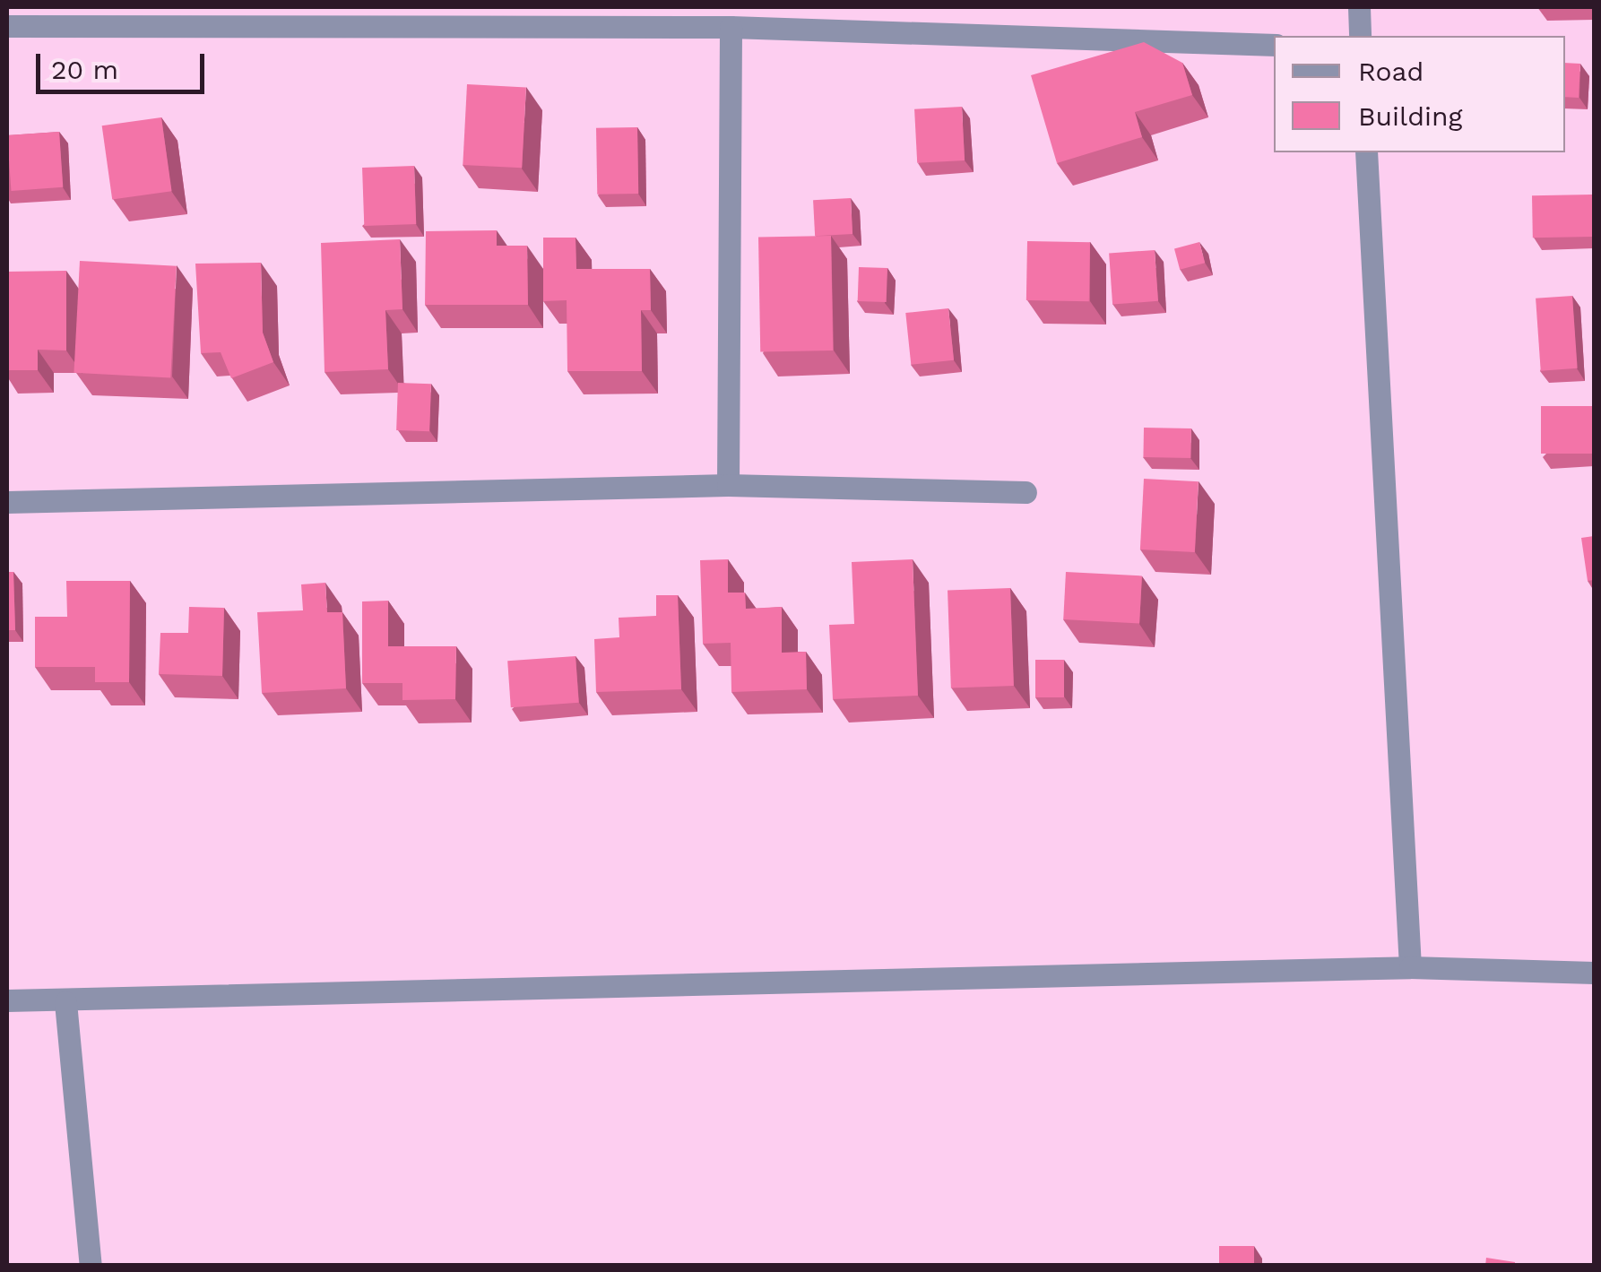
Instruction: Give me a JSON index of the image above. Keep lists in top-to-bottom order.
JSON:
{
  "legend": ["Road", "Building"],
  "scale_bar": "20 m"
}
